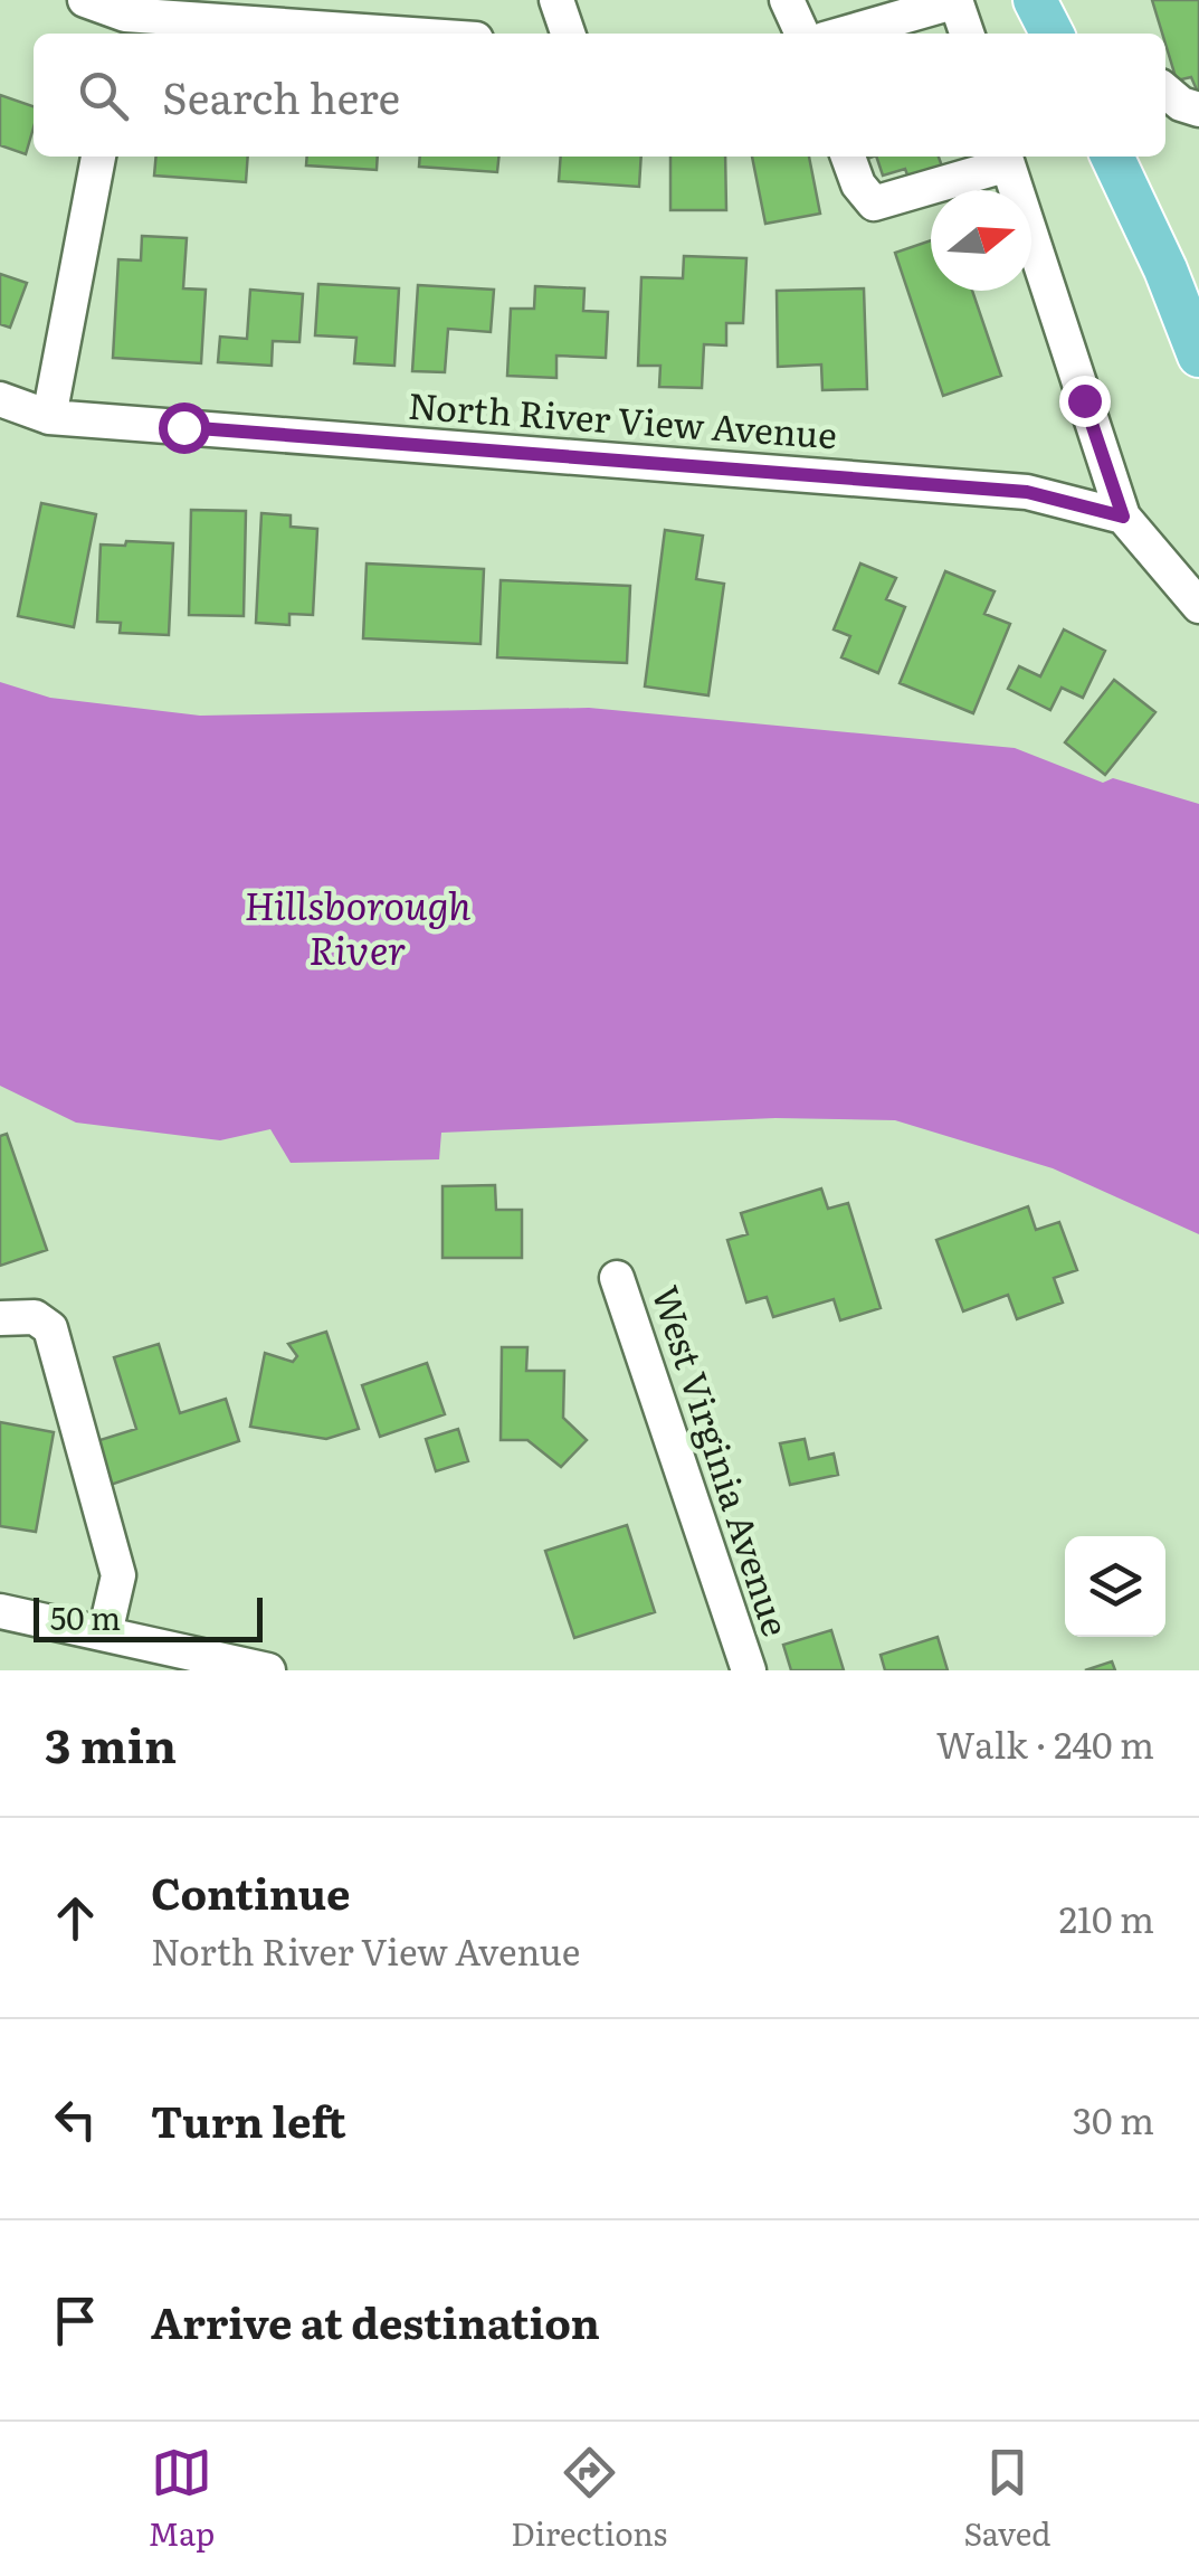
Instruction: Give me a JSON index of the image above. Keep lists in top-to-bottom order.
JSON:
{
  "streets": {
    "street": ["North River View Avenue", "West Virginia Avenue"]
  },
  "water": ["Hillsborough River"],
  "scale_bar": "50 m",
  "north": "right",
  "page": {
    "search": "Search here",
    "scale": "50 m",
    "heading": ["3 min", "Walk · 240 m"],
    "list": [
      ["Continue", "North River View Avenue", "210 m"],
      ["Turn left", "30 m"],
      "Arrive at destination"
    ],
    "nav": ["Map", "Directions", "Saved"]
  }
}
